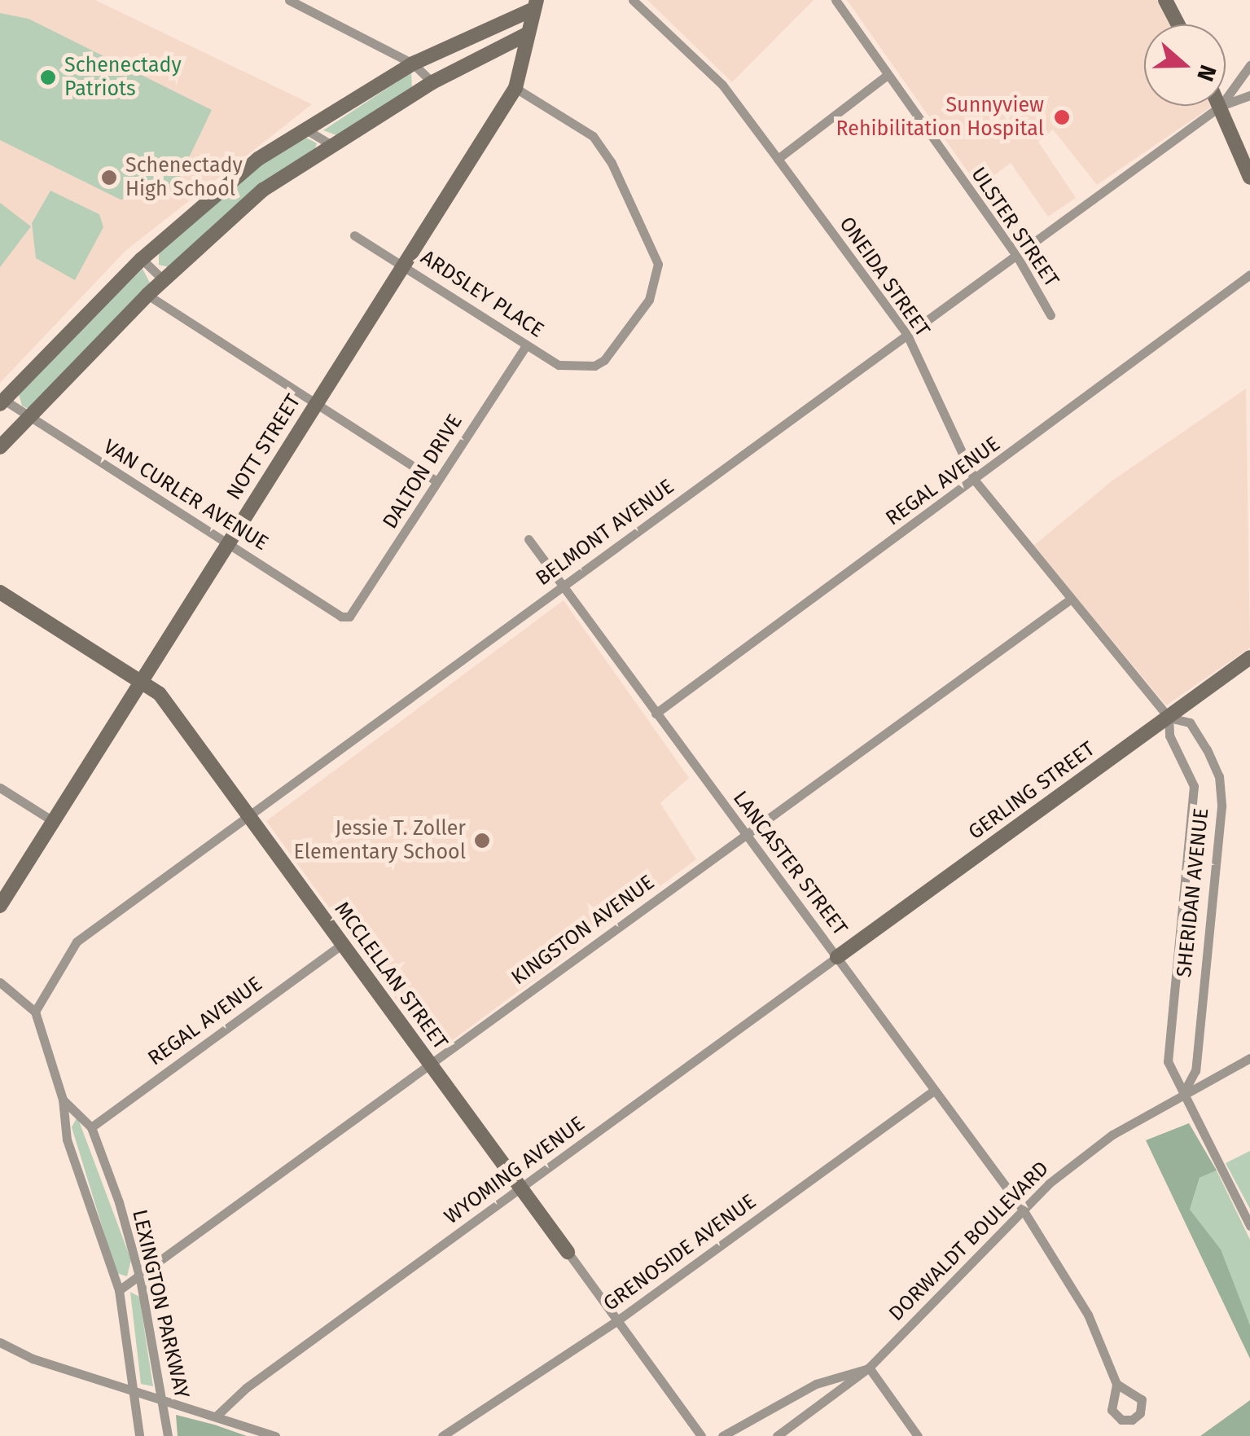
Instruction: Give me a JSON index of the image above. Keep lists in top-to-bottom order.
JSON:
{
  "streets": {
    "street": [
      "ULSTER STREET",
      "ONEIDA STREET",
      "ARDSLEY PLACE",
      "NOTT STREET",
      "DALTON DRIVE",
      "REGAL AVENUE",
      "VAN CURLER AVENUE",
      "BELMONT AVENUE",
      "GERLING STREET",
      "LANCASTER STREET",
      "SHERIDAN AVENUE",
      "KINGSTON AVENUE",
      "MCCLELLAN STREET",
      "WYOMING AVENUE",
      "DORWALDT BOULEVARD",
      "GRENOSIDE AVENUE",
      "LEXINGTON PARKWAY"
    ]
  },
  "crossings": [
    ["ULSTER STREET", "BELMONT AVENUE"],
    ["ONEIDA STREET", "REGAL AVENUE"],
    ["ONEIDA STREET", "BELMONT AVENUE"],
    ["ONEIDA STREET", "SHERIDAN AVENUE"],
    ["ONEIDA STREET", "KINGSTON AVENUE"],
    ["ARDSLEY PLACE", "NOTT STREET"],
    ["ARDSLEY PLACE", "DALTON DRIVE"],
    ["NOTT STREET", "VAN CURLER AVENUE"],
    ["NOTT STREET", "MCCLELLAN STREET"],
    ["DALTON DRIVE", "VAN CURLER AVENUE"],
    ["REGAL AVENUE", "LANCASTER STREET"],
    ["REGAL AVENUE", "MCCLELLAN STREET"],
    ["REGAL AVENUE", "LEXINGTON PARKWAY"],
    ["BELMONT AVENUE", "LANCASTER STREET"],
    ["BELMONT AVENUE", "MCCLELLAN STREET"],
    ["BELMONT AVENUE", "LEXINGTON PARKWAY"],
    ["GERLING STREET", "LANCASTER STREET"],
    ["GERLING STREET", "SHERIDAN AVENUE"],
    ["GERLING STREET", "WYOMING AVENUE"],
    ["LANCASTER STREET", "KINGSTON AVENUE"],
    ["LANCASTER STREET", "WYOMING AVENUE"],
    ["LANCASTER STREET", "DORWALDT BOULEVARD"],
    ["LANCASTER STREET", "GRENOSIDE AVENUE"],
    ["SHERIDAN AVENUE", "KINGSTON AVENUE"],
    ["SHERIDAN AVENUE", "DORWALDT BOULEVARD"],
    ["KINGSTON AVENUE", "MCCLELLAN STREET"],
    ["KINGSTON AVENUE", "LEXINGTON PARKWAY"],
    ["MCCLELLAN STREET", "WYOMING AVENUE"],
    ["MCCLELLAN STREET", "GRENOSIDE AVENUE"]
  ],
  "places": [
    "Schenectady Patriots",
    "Sunnyview Rehibilitation Hospital",
    "Schenectady High School",
    "Jessie T. Zoller Elementary School"
  ],
  "north": "right"
}
